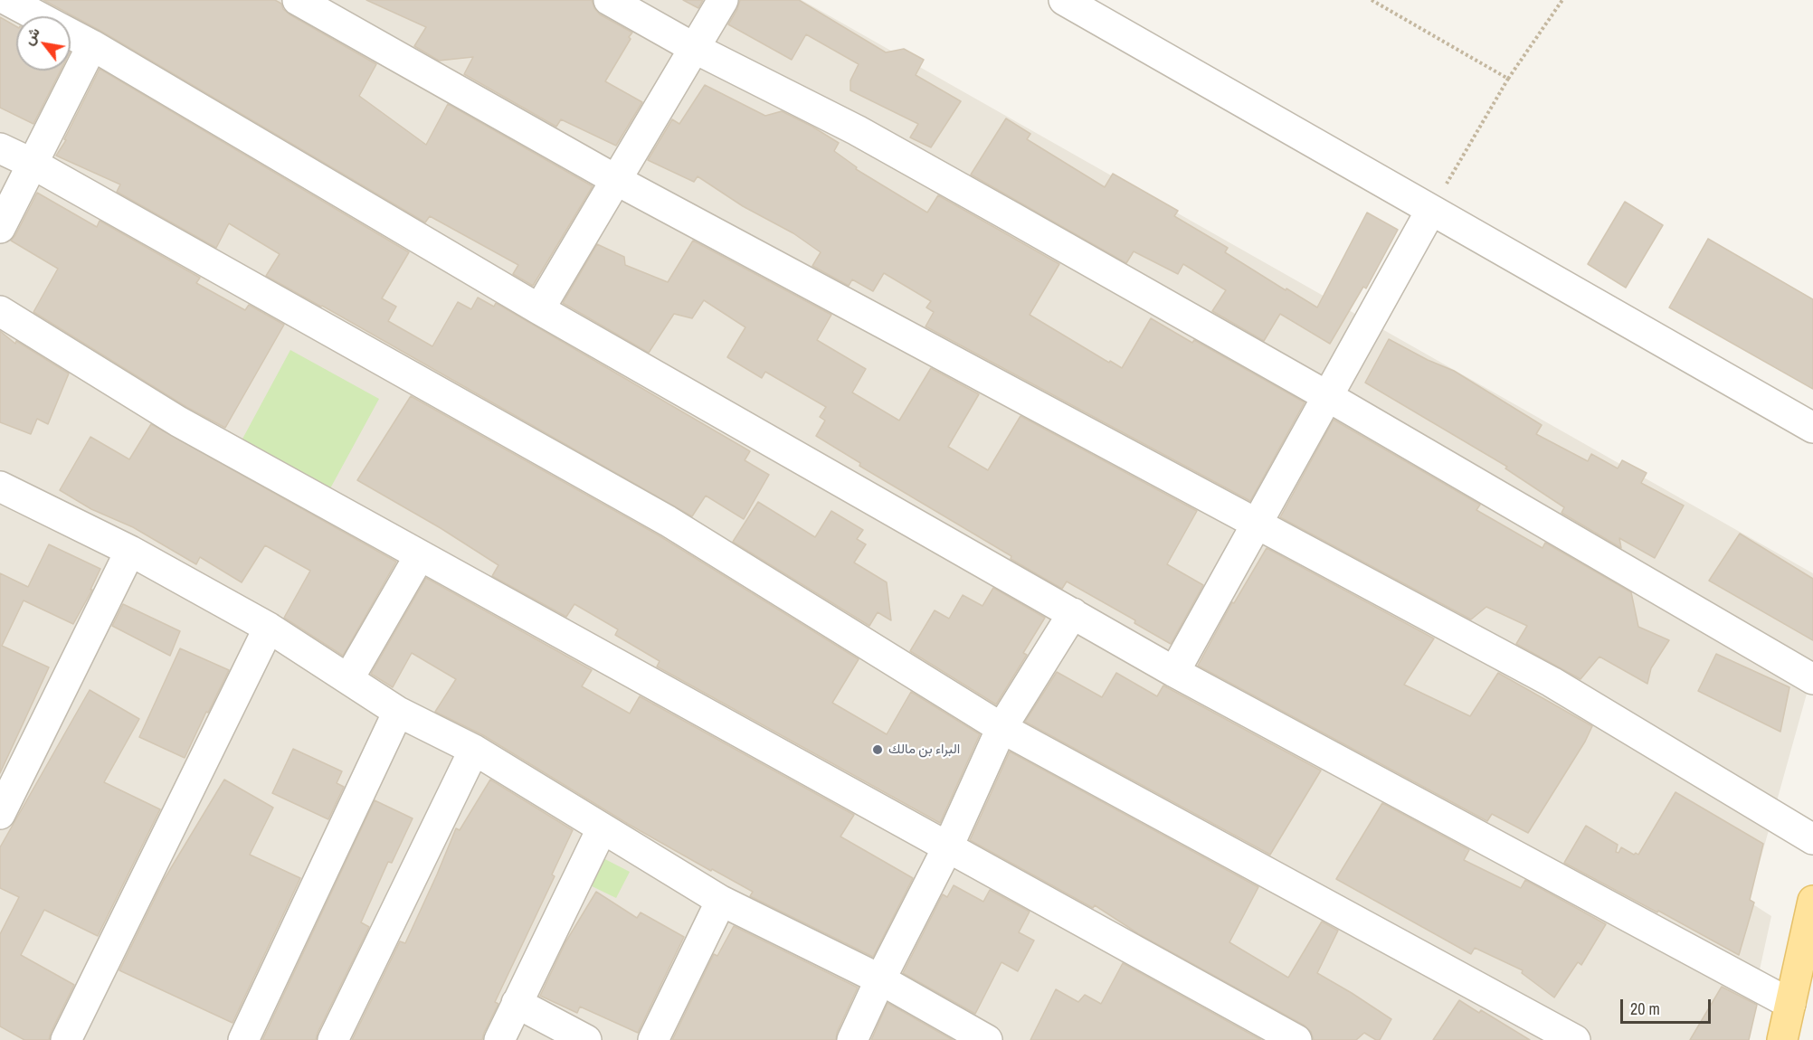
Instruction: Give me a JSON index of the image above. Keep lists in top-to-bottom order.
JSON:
{
  "places": ["البراء بن مالك"],
  "scale_bar": "20 m",
  "north": "top left"
}
